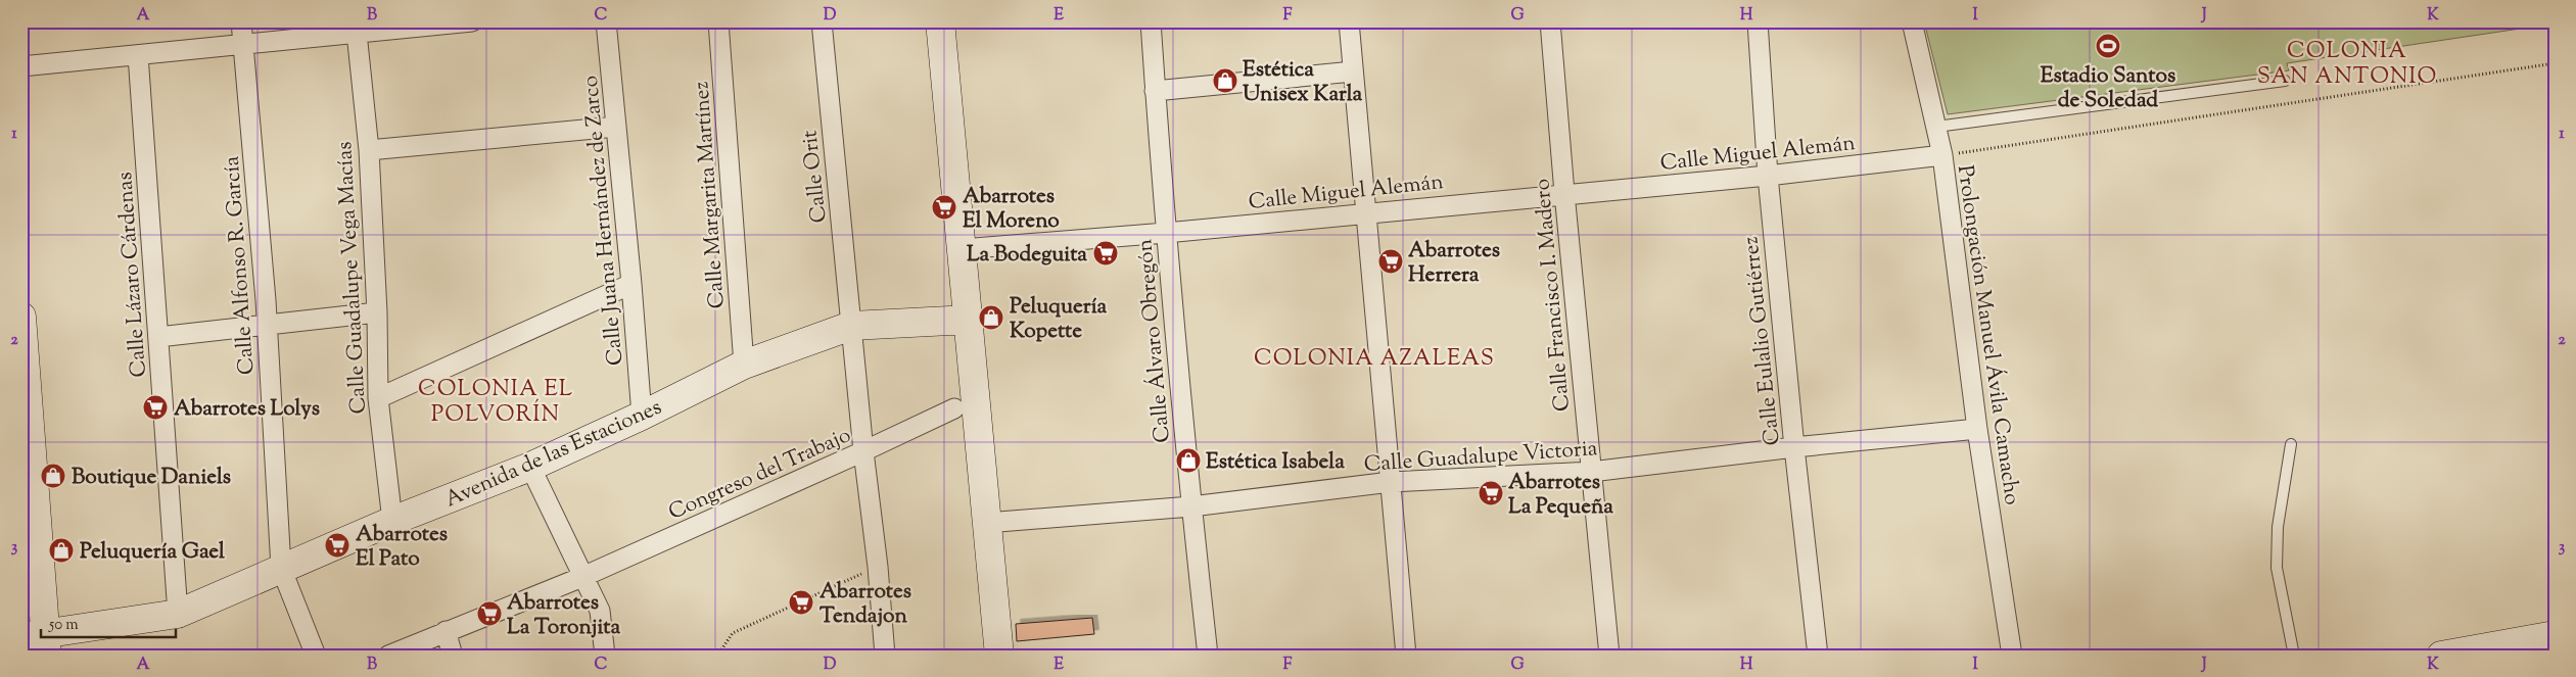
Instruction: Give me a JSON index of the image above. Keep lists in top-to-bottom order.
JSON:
{
  "streets": {
    "street": [
      "Calle Miguel Alemán",
      "Calle Orit",
      "Calle Margarita Martínez",
      "Calle Juana Hernández de Zarco",
      "Calle Alfonso R. García",
      "Calle Lázaro Cárdenas",
      "Calle Guadalupe Vega Macías",
      "Calle Francisco I. Madero",
      "Prolongación Manuel Ávila Camacho",
      "Calle Álvaro Obregón",
      "Calle Eulalio Gutiérrez",
      "Avenida de las Estaciones",
      "Calle Guadalupe Victoria",
      "Congreso del Trabajo"
    ]
  },
  "crossings": [
    ["Calle Miguel Alemán", "Calle Francisco I. Madero"],
    ["Calle Miguel Alemán", "Prolongación Manuel Ávila Camacho"],
    ["Calle Miguel Alemán", "Calle Álvaro Obregón"],
    ["Calle Miguel Alemán", "Calle Eulalio Gutiérrez"],
    ["Calle Orit", "Avenida de las Estaciones"],
    ["Calle Orit", "Congreso del Trabajo"],
    ["Calle Margarita Martínez", "Avenida de las Estaciones"],
    ["Calle Juana Hernández de Zarco", "Avenida de las Estaciones"],
    ["Calle Alfonso R. García", "Avenida de las Estaciones"],
    ["Calle Lázaro Cárdenas", "Avenida de las Estaciones"],
    ["Calle Guadalupe Vega Macías", "Avenida de las Estaciones"],
    ["Calle Francisco I. Madero", "Calle Guadalupe Victoria"],
    ["Prolongación Manuel Ávila Camacho", "Calle Guadalupe Victoria"],
    ["Calle Álvaro Obregón", "Calle Guadalupe Victoria"],
    ["Calle Eulalio Gutiérrez", "Calle Guadalupe Victoria"]
  ],
  "districts": ["COLONIA SAN ANTONIO", "COLONIA AZALEAS", "COLONIA EL POLVORÍN"],
  "places": {
    "sports": ["Estadio Santos de Soledad"],
    "shop": [
      "Estética Unisex Karla",
      "Peluquería Kopette",
      "Estética Isabela",
      "Boutique Daniels",
      "Peluquería Gael"
    ],
    "supermarket": [
      "Abarrotes El Moreno",
      "La Bodeguita",
      "Abarrotes Herrera",
      "Abarrotes Lolys",
      "Abarrotes La Pequeña",
      "Abarrotes El Pato",
      "Abarrotes Tendajon",
      "Abarrotes La Toronjita"
    ]
  },
  "scale_bar": "50 m",
  "grid": {
    "columns": [
      "A",
      "B",
      "C",
      "D",
      "E",
      "F",
      "G",
      "H",
      "I",
      "J",
      "K"
    ],
    "rows": ["1", "2", "3"]
  }
}
